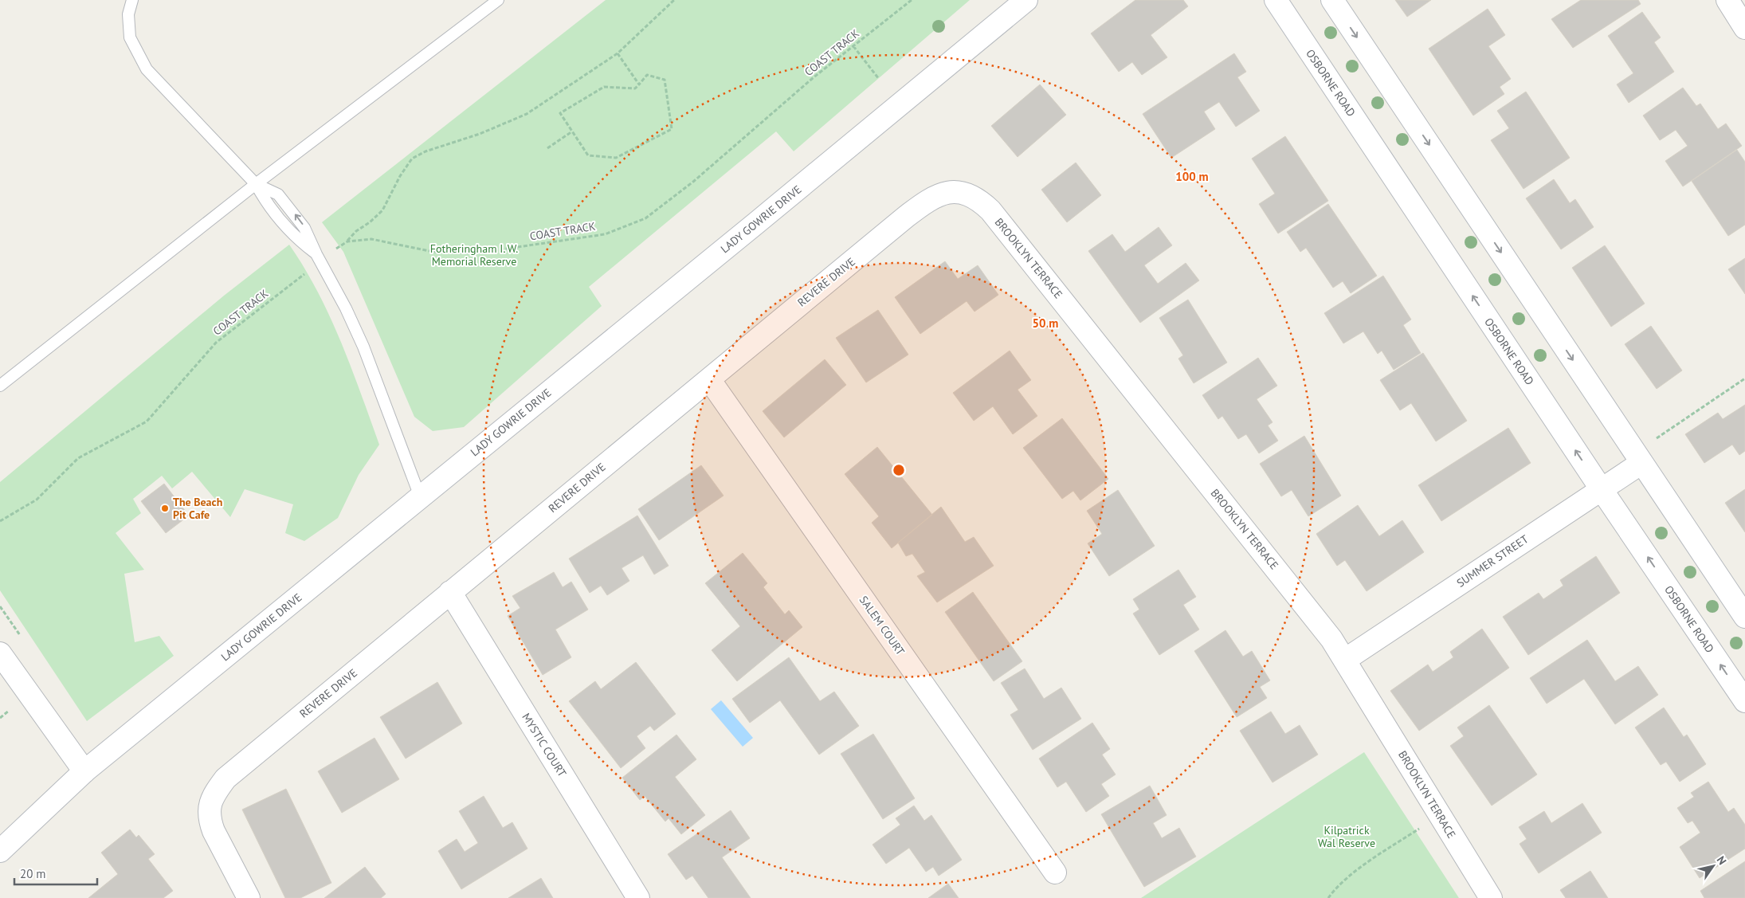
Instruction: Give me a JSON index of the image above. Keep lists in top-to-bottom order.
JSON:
{
  "streets": {
    "street": [
      "OSBORNE ROAD",
      "LADY GOWRIE DRIVE",
      "BROOKLYN TERRACE",
      "REVERE DRIVE",
      "SUMMER STREET",
      "SALEM COURT",
      "MYSTIC COURT"
    ],
    "path": ["COAST TRACK"]
  },
  "crossings": [
    ["OSBORNE ROAD", "SUMMER STREET"],
    ["BROOKLYN TERRACE", "REVERE DRIVE"],
    ["BROOKLYN TERRACE", "SUMMER STREET"],
    ["REVERE DRIVE", "SALEM COURT"],
    ["REVERE DRIVE", "MYSTIC COURT"]
  ],
  "parks": ["Fotheringham I. W. Memorial Reserve", "Kilpatrick Wal Reserve"],
  "places": ["The Beach Pit Cafe"],
  "scale_bar": "20 m",
  "north": "top right",
  "rings": ["100 m", "50 m"]
}
